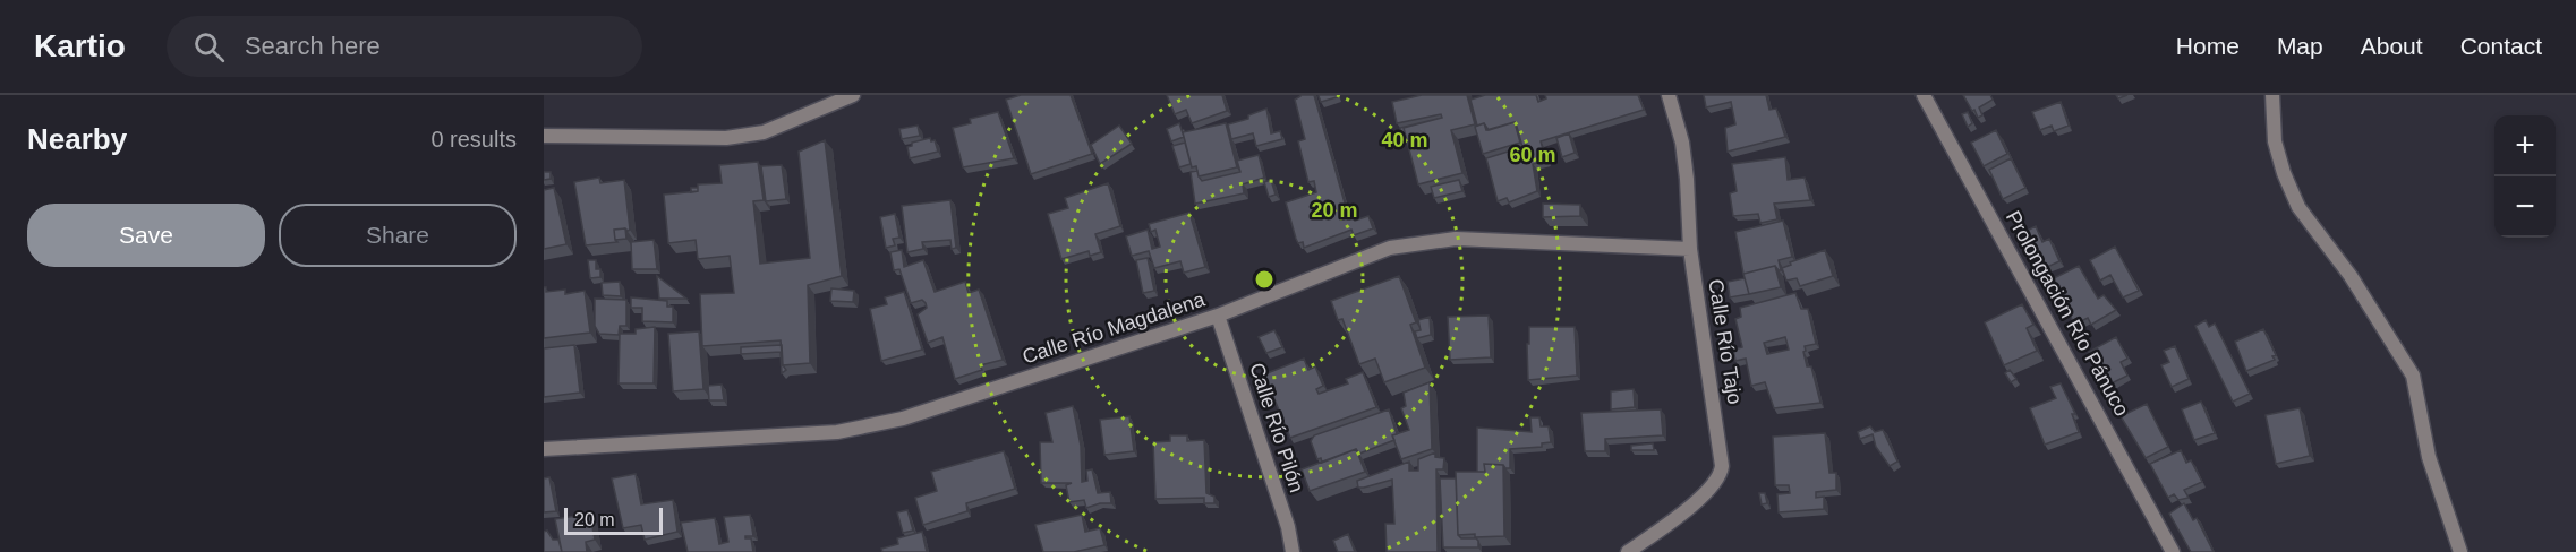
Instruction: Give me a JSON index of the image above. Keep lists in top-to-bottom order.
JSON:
{
  "streets": {
    "street": [
      "Prolongación Río Pánuco",
      "Calle Río Magdalena",
      "Calle Río Tajo",
      "Calle Río Pilón"
    ]
  },
  "crossings": [
    ["Calle Río Magdalena", "Calle Río Tajo"],
    ["Calle Río Magdalena", "Calle Río Pilón"]
  ],
  "scale_bar": "20 m",
  "page": {
    "header": "Kartio",
    "search": "Search here",
    "nav": [
      "Home",
      "Map",
      "About",
      "Contact"
    ],
    "heading": ["Nearby", "0 results"],
    "map_buttons": ["+", "−"],
    "buttons": ["Save", "Share"],
    "scale": "20 m"
  },
  "rings": ["40 m", "60 m", "20 m"]
}
